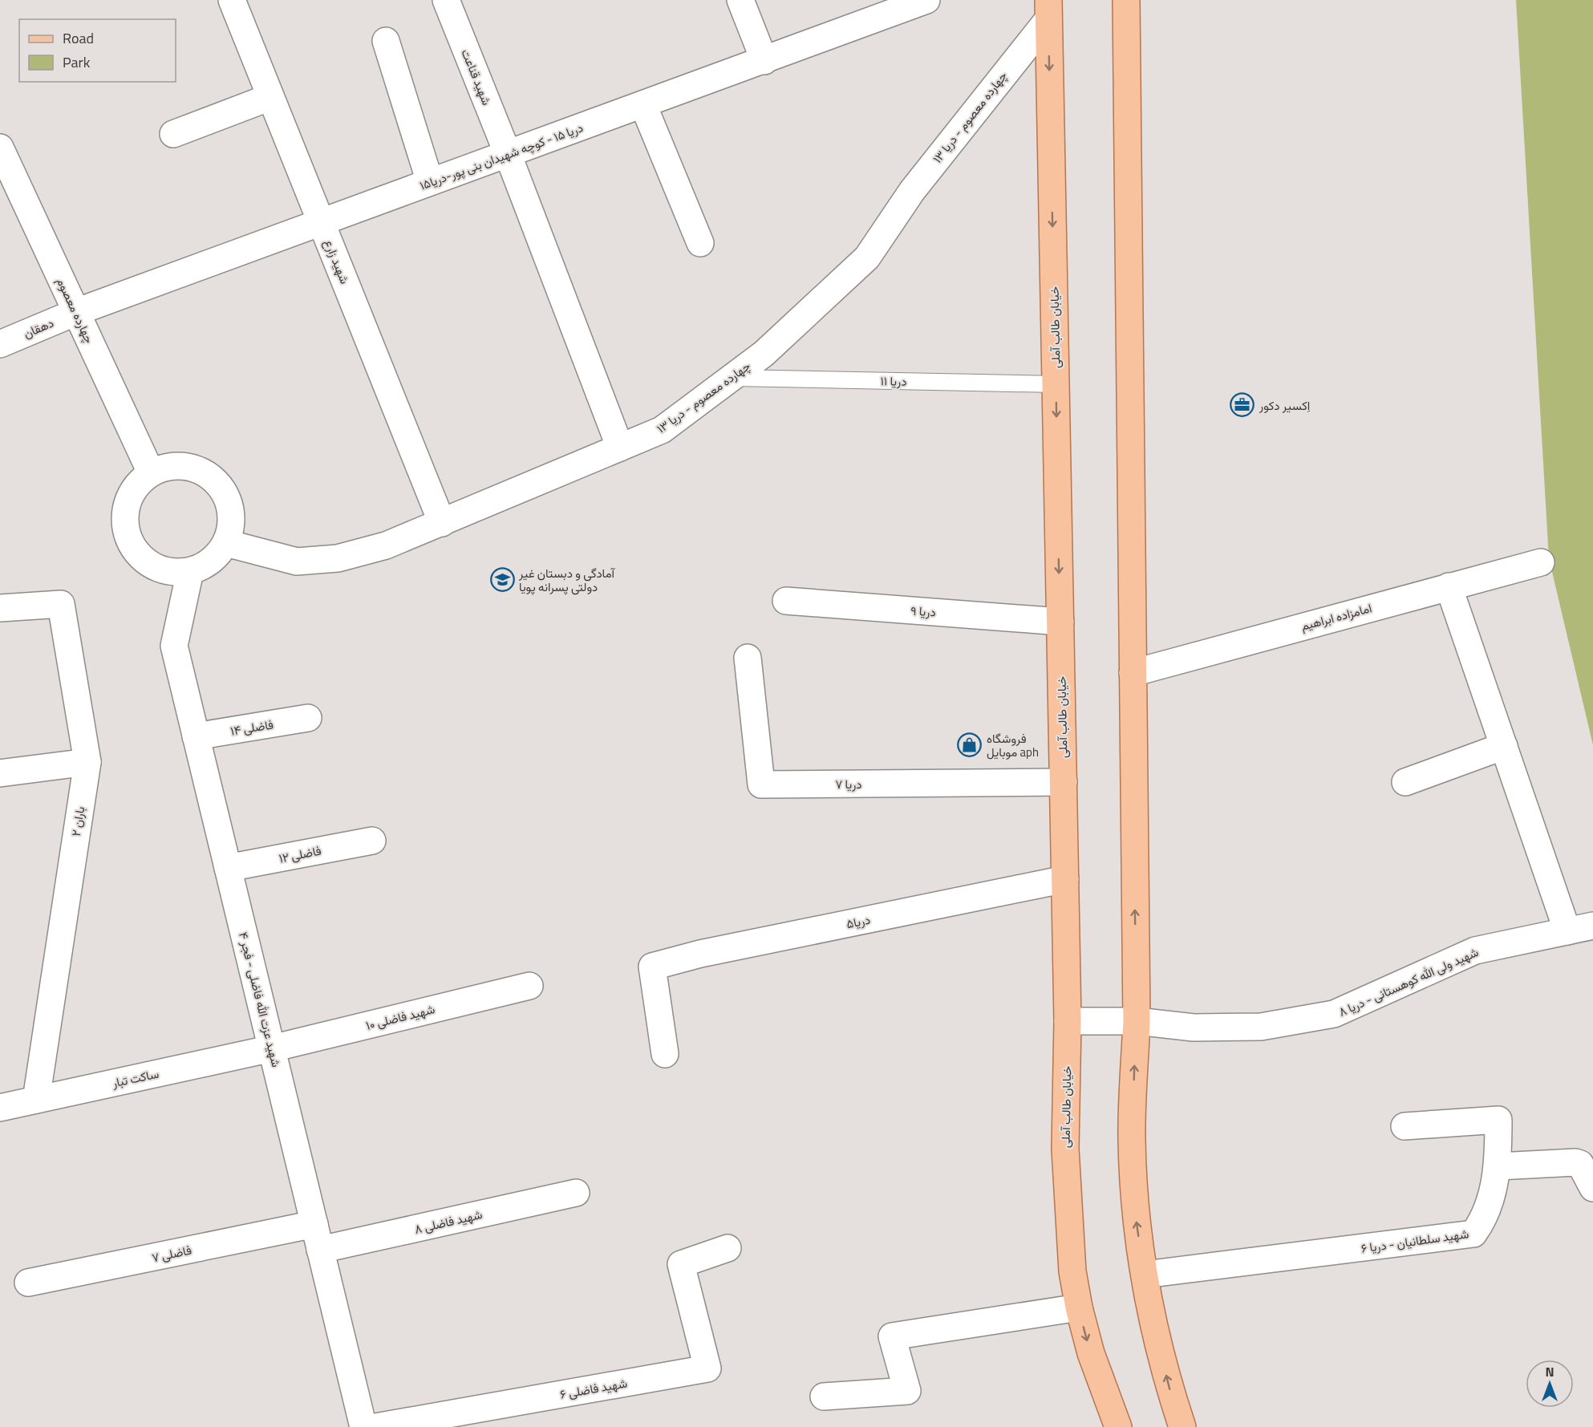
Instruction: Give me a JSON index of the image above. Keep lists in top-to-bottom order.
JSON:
{
  "streets": {
    "main road": ["خیابان طالب آملی"],
    "street": [
      "شهید قناعت",
      "چهارده معصوم - دریا ۱۳",
      "دریا ۱۵ - كوچه شهيدان بنی پور-دريا۱۵",
      "شهید زارع",
      "چهارده معصوم",
      "دهقان",
      "دریا ۹",
      "امامزاده ابراهیم",
      "فاضلی ۱۴",
      "دریا ۷",
      "باران ۲",
      "فاضلی ۱۲",
      "دریا۵",
      "شهید ولی الله کوهستانی - دریا ۸",
      "شهید عزت الله فاضلی - فجر ۴",
      "شهید فاضلی ۱۰",
      "ساکت تبار",
      "شهید فاضلی ۸",
      "شهید سلطانیان - دریا ۶",
      "فاضلی ۷",
      "شهید فاضلی ۶"
    ],
    "lane": ["دریا ۱۱"]
  },
  "crossings": [
    ["شهید قناعت", "چهارده معصوم - دریا ۱۳"],
    ["شهید قناعت", "دریا ۱۵ - كوچه شهيدان بنی پور-دريا۱۵"],
    ["چهارده معصوم - دریا ۱۳", "شهید زارع"],
    ["چهارده معصوم - دریا ۱۳", "چهارده معصوم"],
    ["چهارده معصوم - دریا ۱۳", "خیابان طالب آملی"],
    ["چهارده معصوم - دریا ۱۳", "دریا ۱۱"],
    ["چهارده معصوم - دریا ۱۳", "شهید عزت الله فاضلی - فجر ۴"],
    ["دریا ۱۵ - كوچه شهيدان بنی پور-دريا۱۵", "شهید زارع"],
    ["دریا ۱۵ - كوچه شهيدان بنی پور-دريا۱۵", "چهارده معصوم"],
    ["دریا ۱۵ - كوچه شهيدان بنی پور-دريا۱۵", "دهقان"],
    ["چهارده معصوم", "دهقان"],
    ["چهارده معصوم", "شهید عزت الله فاضلی - فجر ۴"],
    ["خیابان طالب آملی", "دریا ۱۱"],
    ["خیابان طالب آملی", "دریا ۹"],
    ["خیابان طالب آملی", "دریا ۷"],
    ["خیابان طالب آملی", "دریا۵"],
    ["خیابان طالب آملی", "شهید ولی الله کوهستانی - دریا ۸"],
    ["فاضلی ۱۴", "شهید عزت الله فاضلی - فجر ۴"],
    ["باران ۲", "ساکت تبار"],
    ["فاضلی ۱۲", "شهید عزت الله فاضلی - فجر ۴"],
    ["شهید عزت الله فاضلی - فجر ۴", "شهید فاضلی ۱۰"],
    ["شهید عزت الله فاضلی - فجر ۴", "ساکت تبار"],
    ["شهید عزت الله فاضلی - فجر ۴", "شهید فاضلی ۸"],
    ["شهید عزت الله فاضلی - فجر ۴", "فاضلی ۷"],
    ["شهید فاضلی ۱۰", "ساکت تبار"]
  ],
  "places": {
    "office": ["اِکسیر دکور"],
    "school or university": ["آمادگی و دبستان غیر دولتی پسرانه پویا"],
    "shop": ["فروشگاه موبایل aph"]
  },
  "legend": ["Road", "Park"],
  "north": "top"
}
